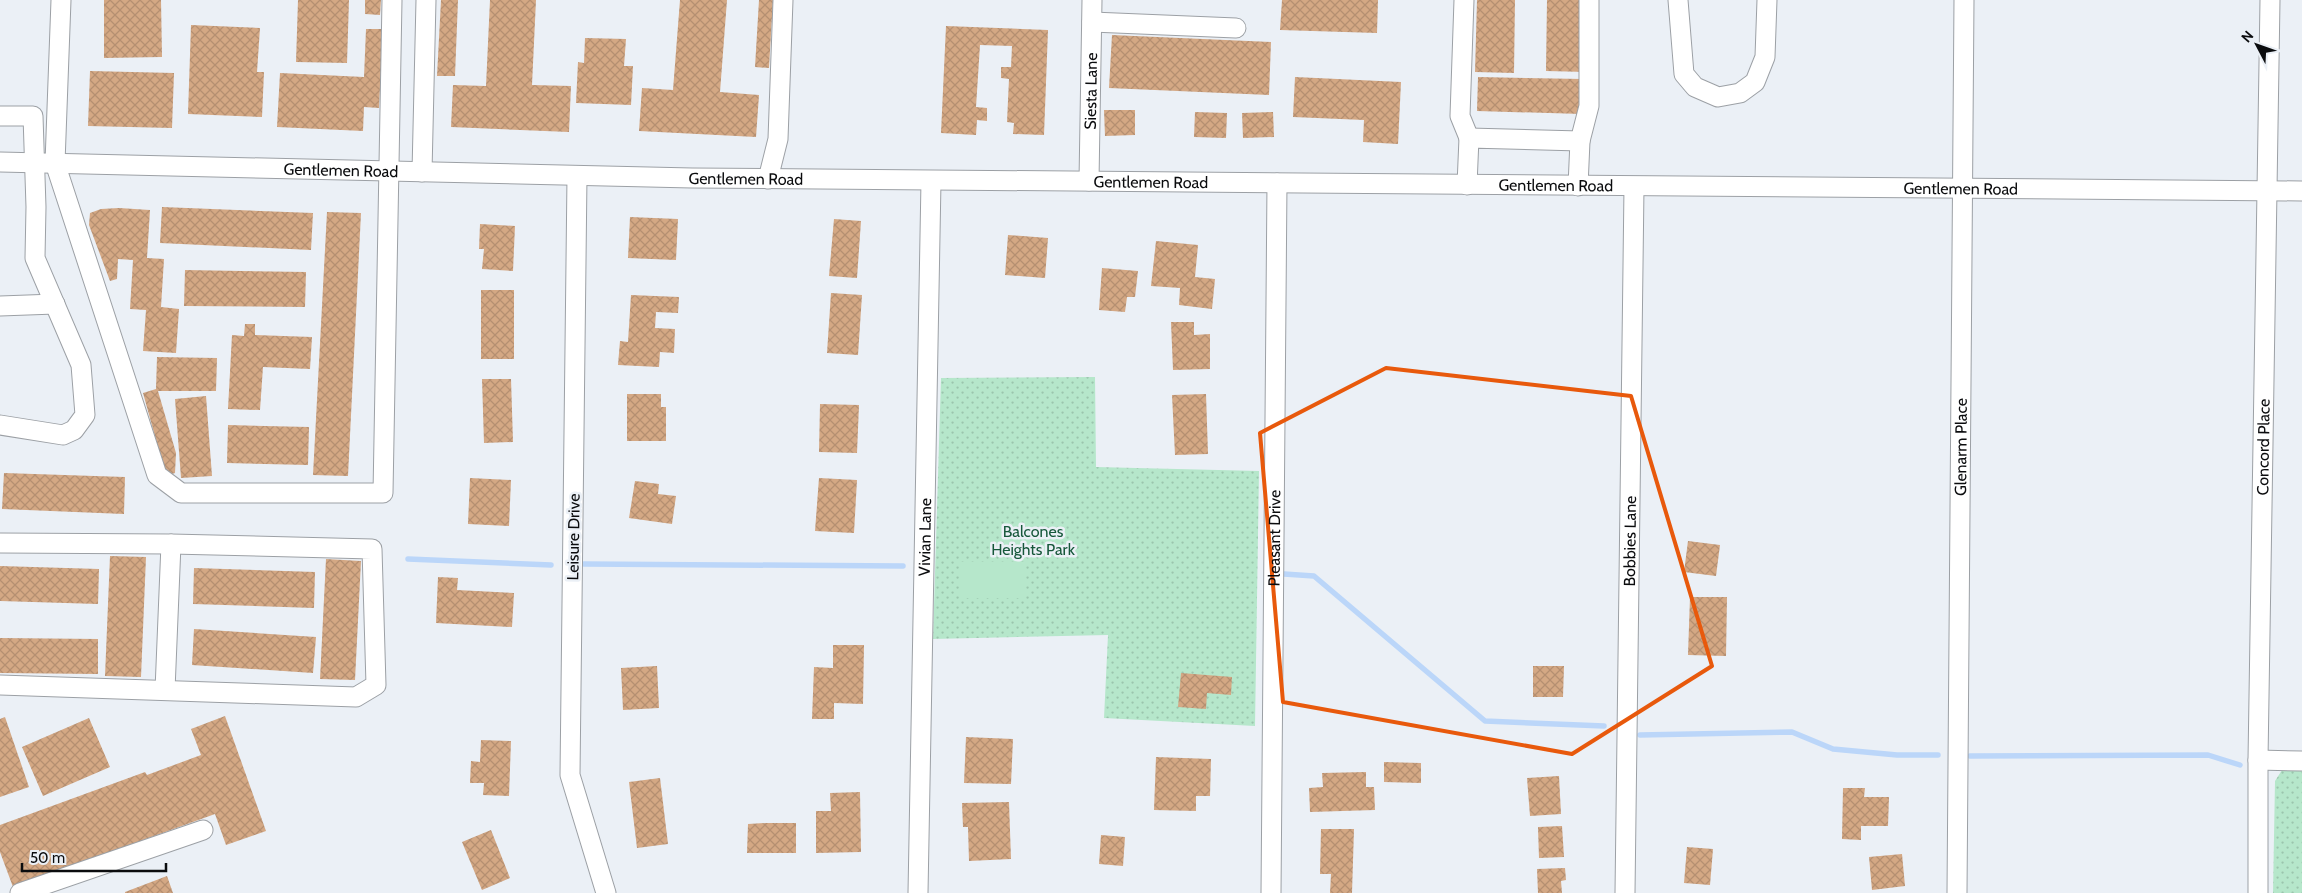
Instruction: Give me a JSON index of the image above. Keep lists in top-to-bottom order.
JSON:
{
  "streets": {
    "street": [
      "Siesta Lane",
      "Gentlemen Road",
      "Glenarm Place",
      "Concord Place",
      "Leisure Drive",
      "Vivian Lane",
      "Pleasant Drive",
      "Bobbies Lane"
    ]
  },
  "crossings": [
    ["Siesta Lane", "Gentlemen Road"],
    ["Gentlemen Road", "Glenarm Place"],
    ["Gentlemen Road", "Concord Place"],
    ["Gentlemen Road", "Leisure Drive"],
    ["Gentlemen Road", "Vivian Lane"],
    ["Gentlemen Road", "Pleasant Drive"],
    ["Gentlemen Road", "Bobbies Lane"]
  ],
  "parks": ["Balcones Heights Park"],
  "scale_bar": "50 m",
  "north": "top left"
}
